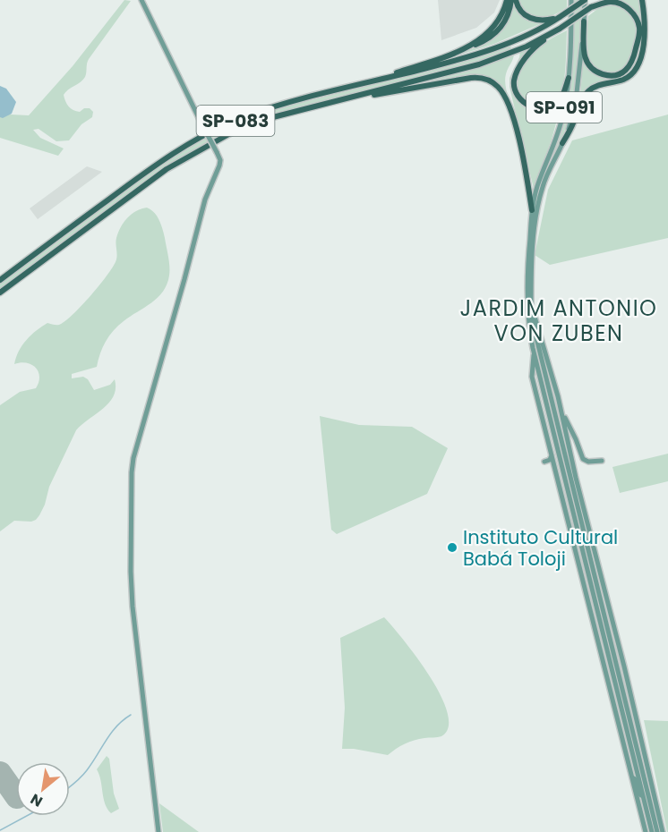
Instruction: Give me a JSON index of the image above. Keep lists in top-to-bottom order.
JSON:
{
  "streets": {
    "highway": ["SP-083"],
    "main road": ["SP-091"]
  },
  "crossings": [
    ["SP-091", "SP-083"]
  ],
  "districts": ["JARDIM ANTONIO VON ZUBEN"],
  "places": ["Instituto Cultural Babá Toloji"],
  "north": "bottom left"
}
